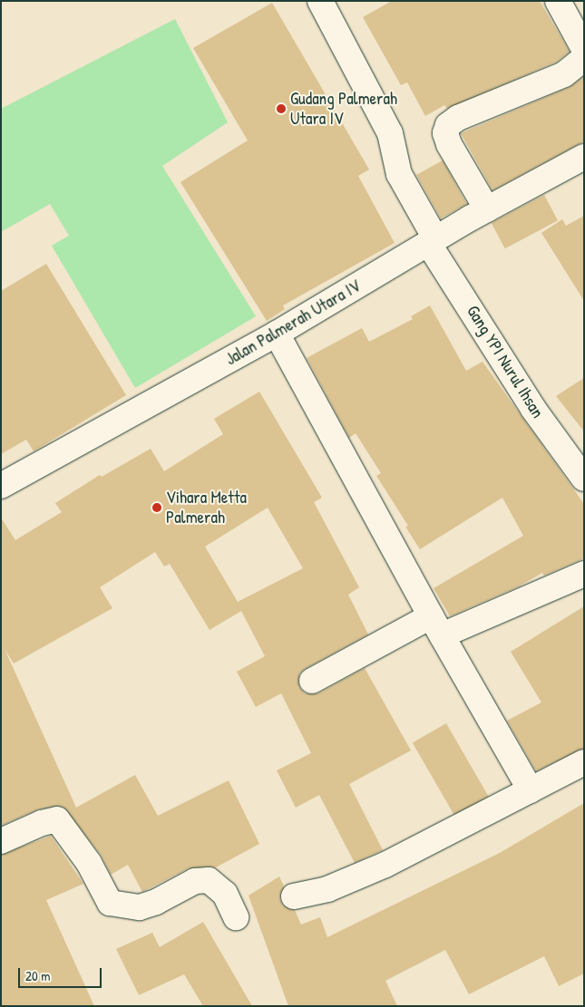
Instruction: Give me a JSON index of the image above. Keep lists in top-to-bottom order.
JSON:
{
  "streets": {
    "street": ["Jalan Palmerah Utara IV", "Gang YPI Nurul Ihsan"]
  },
  "crossings": [
    ["Jalan Palmerah Utara IV", "Gang YPI Nurul Ihsan"]
  ],
  "places": ["Gudang Palmerah Utara IV", "Vihara Metta Palmerah"],
  "scale_bar": "20 m"
}
